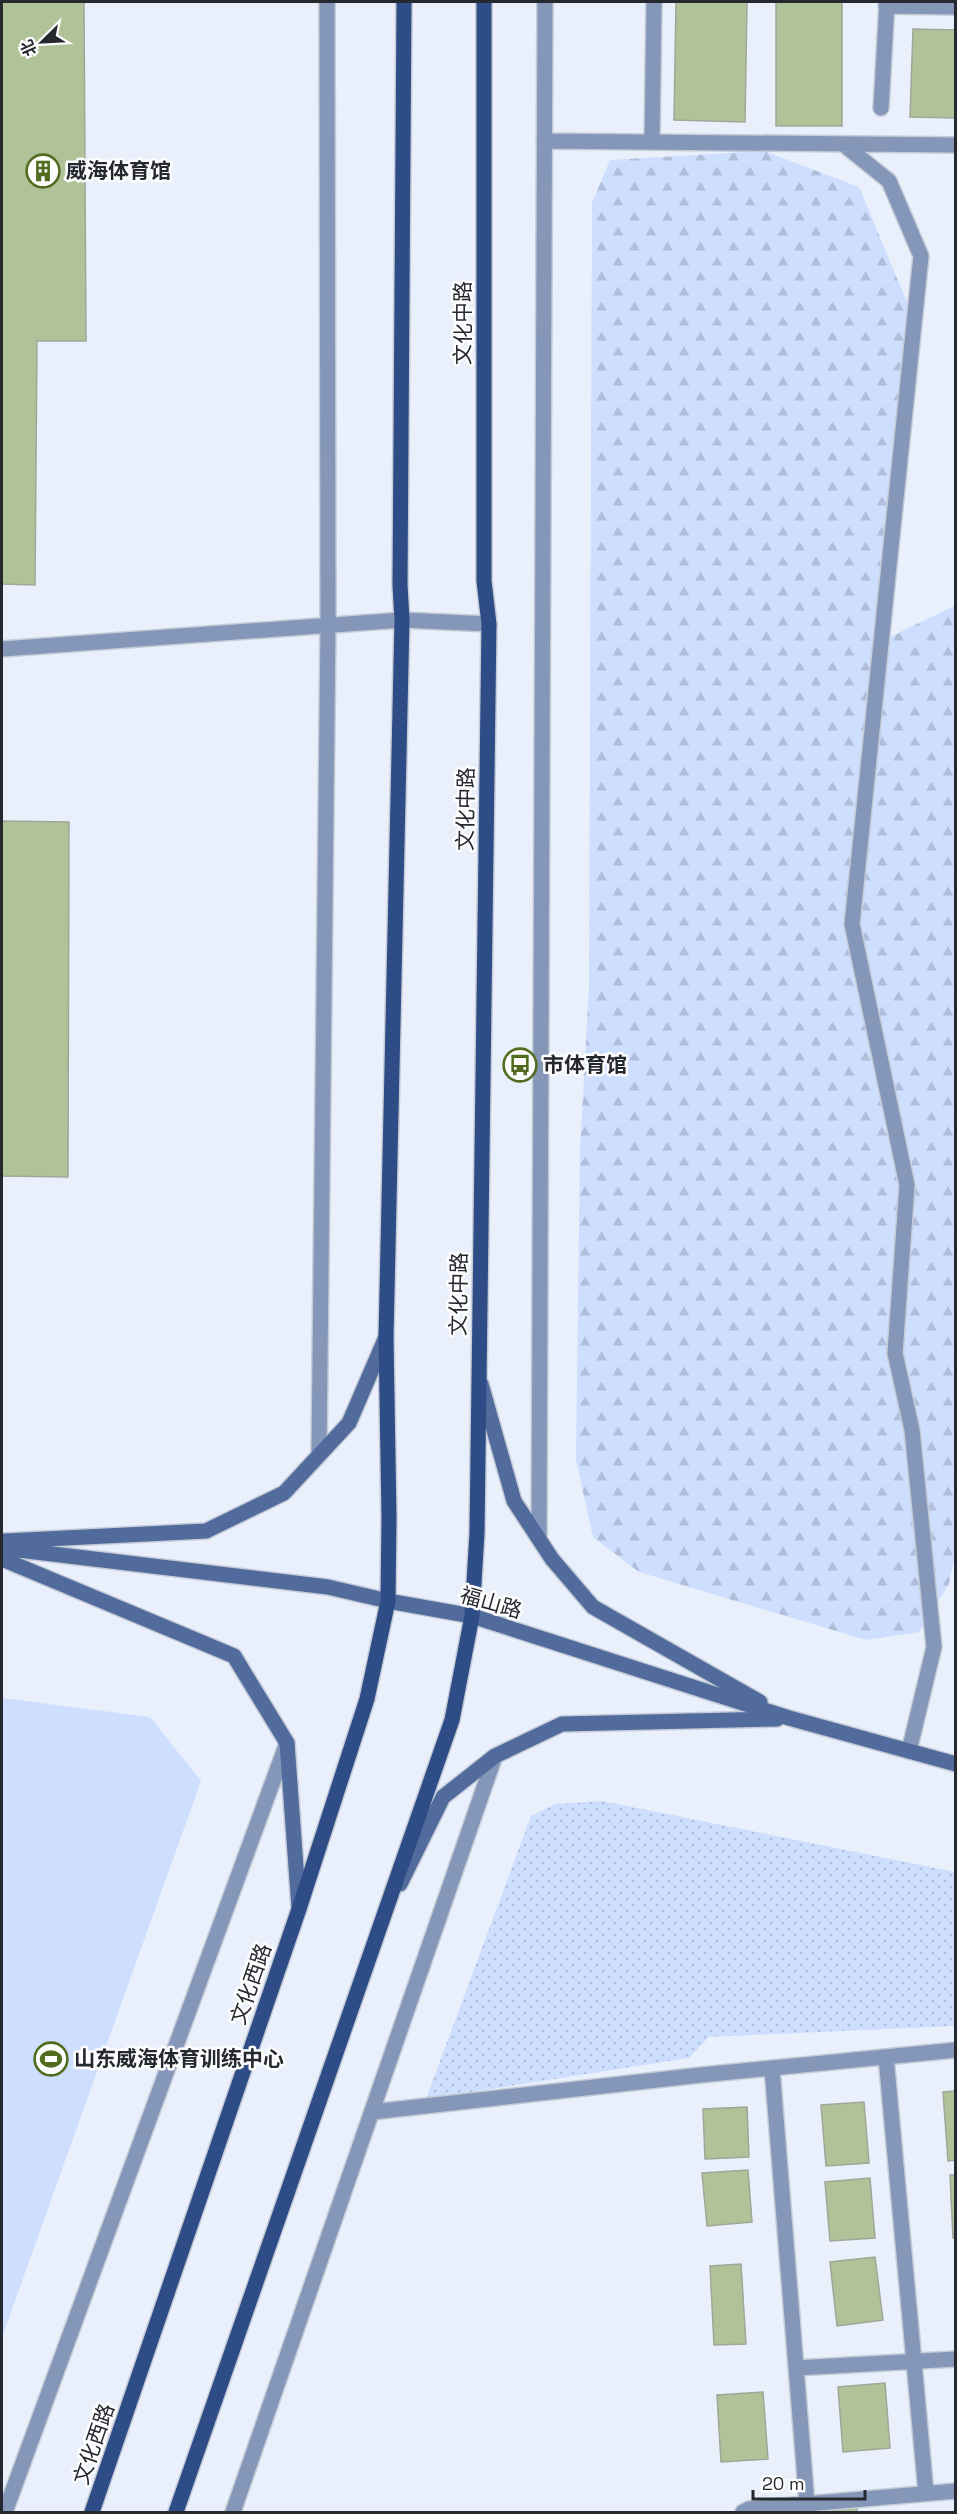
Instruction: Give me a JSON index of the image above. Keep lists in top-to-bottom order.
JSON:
{
  "streets": {
    "main road": ["文化中路", "福山路", "文化西路"]
  },
  "crossings": [
    ["文化中路", "福山路"],
    ["福山路", "文化西路"]
  ],
  "places": {
    "building": ["威海体育馆"],
    "bus stop": ["市体育馆"],
    "sports": ["山东威海体育训练中心"]
  },
  "scale_bar": "20 m",
  "north": "bottom left"
}
